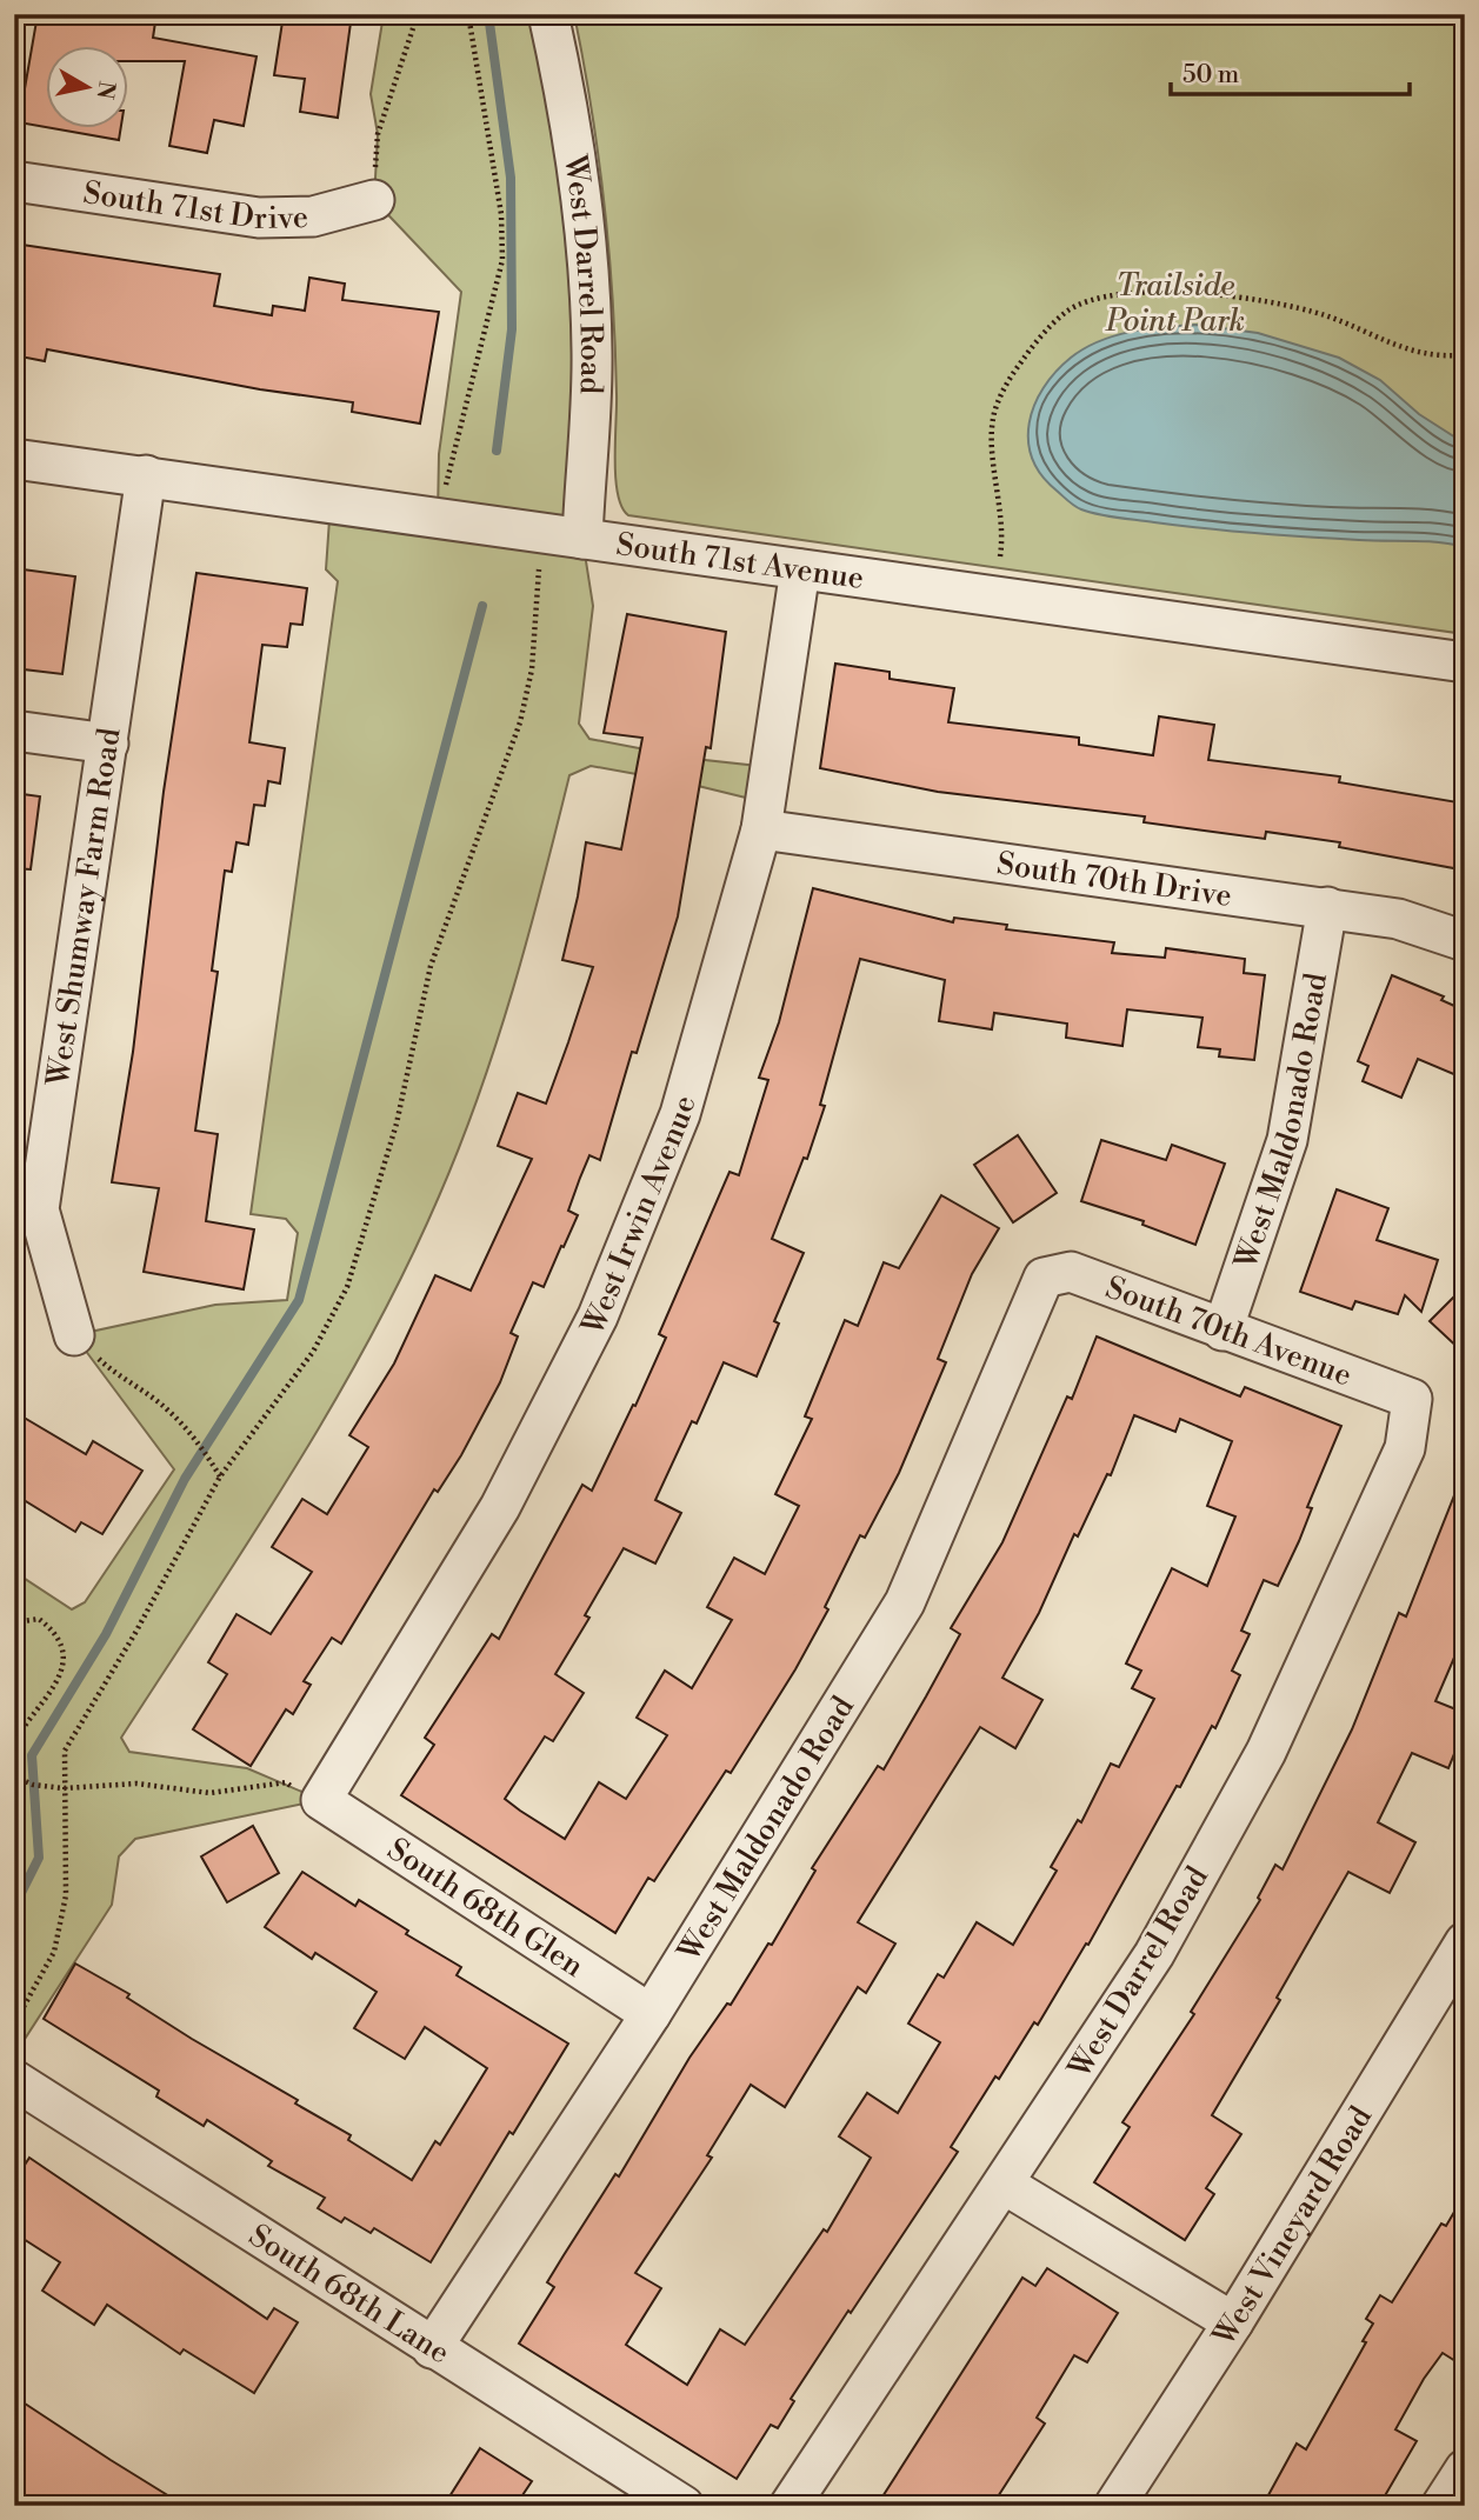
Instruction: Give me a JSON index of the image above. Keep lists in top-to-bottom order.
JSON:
{
  "streets": {
    "street": [
      "South 71st Drive",
      "West Darrel Road",
      "South 71st Avenue",
      "South 70th Drive",
      "West Shumway Farm Road",
      "West Maldonado Road",
      "West Irwin Avenue",
      "South 70th Avenue",
      "South 68th Glen",
      "West Vineyard Road",
      "South 68th Lane"
    ]
  },
  "crossings": [
    ["West Darrel Road", "South 71st Avenue"],
    ["West Darrel Road", "South 70th Avenue"],
    ["South 71st Avenue", "West Shumway Farm Road"],
    ["South 71st Avenue", "West Irwin Avenue"],
    ["South 70th Drive", "West Maldonado Road"],
    ["South 70th Drive", "West Irwin Avenue"],
    ["West Maldonado Road", "South 70th Avenue"],
    ["West Maldonado Road", "South 68th Glen"],
    ["West Maldonado Road", "South 68th Lane"],
    ["West Irwin Avenue", "South 68th Glen"]
  ],
  "parks": ["Trailside Point Park"],
  "scale_bar": "50 m",
  "north": "right"
}
